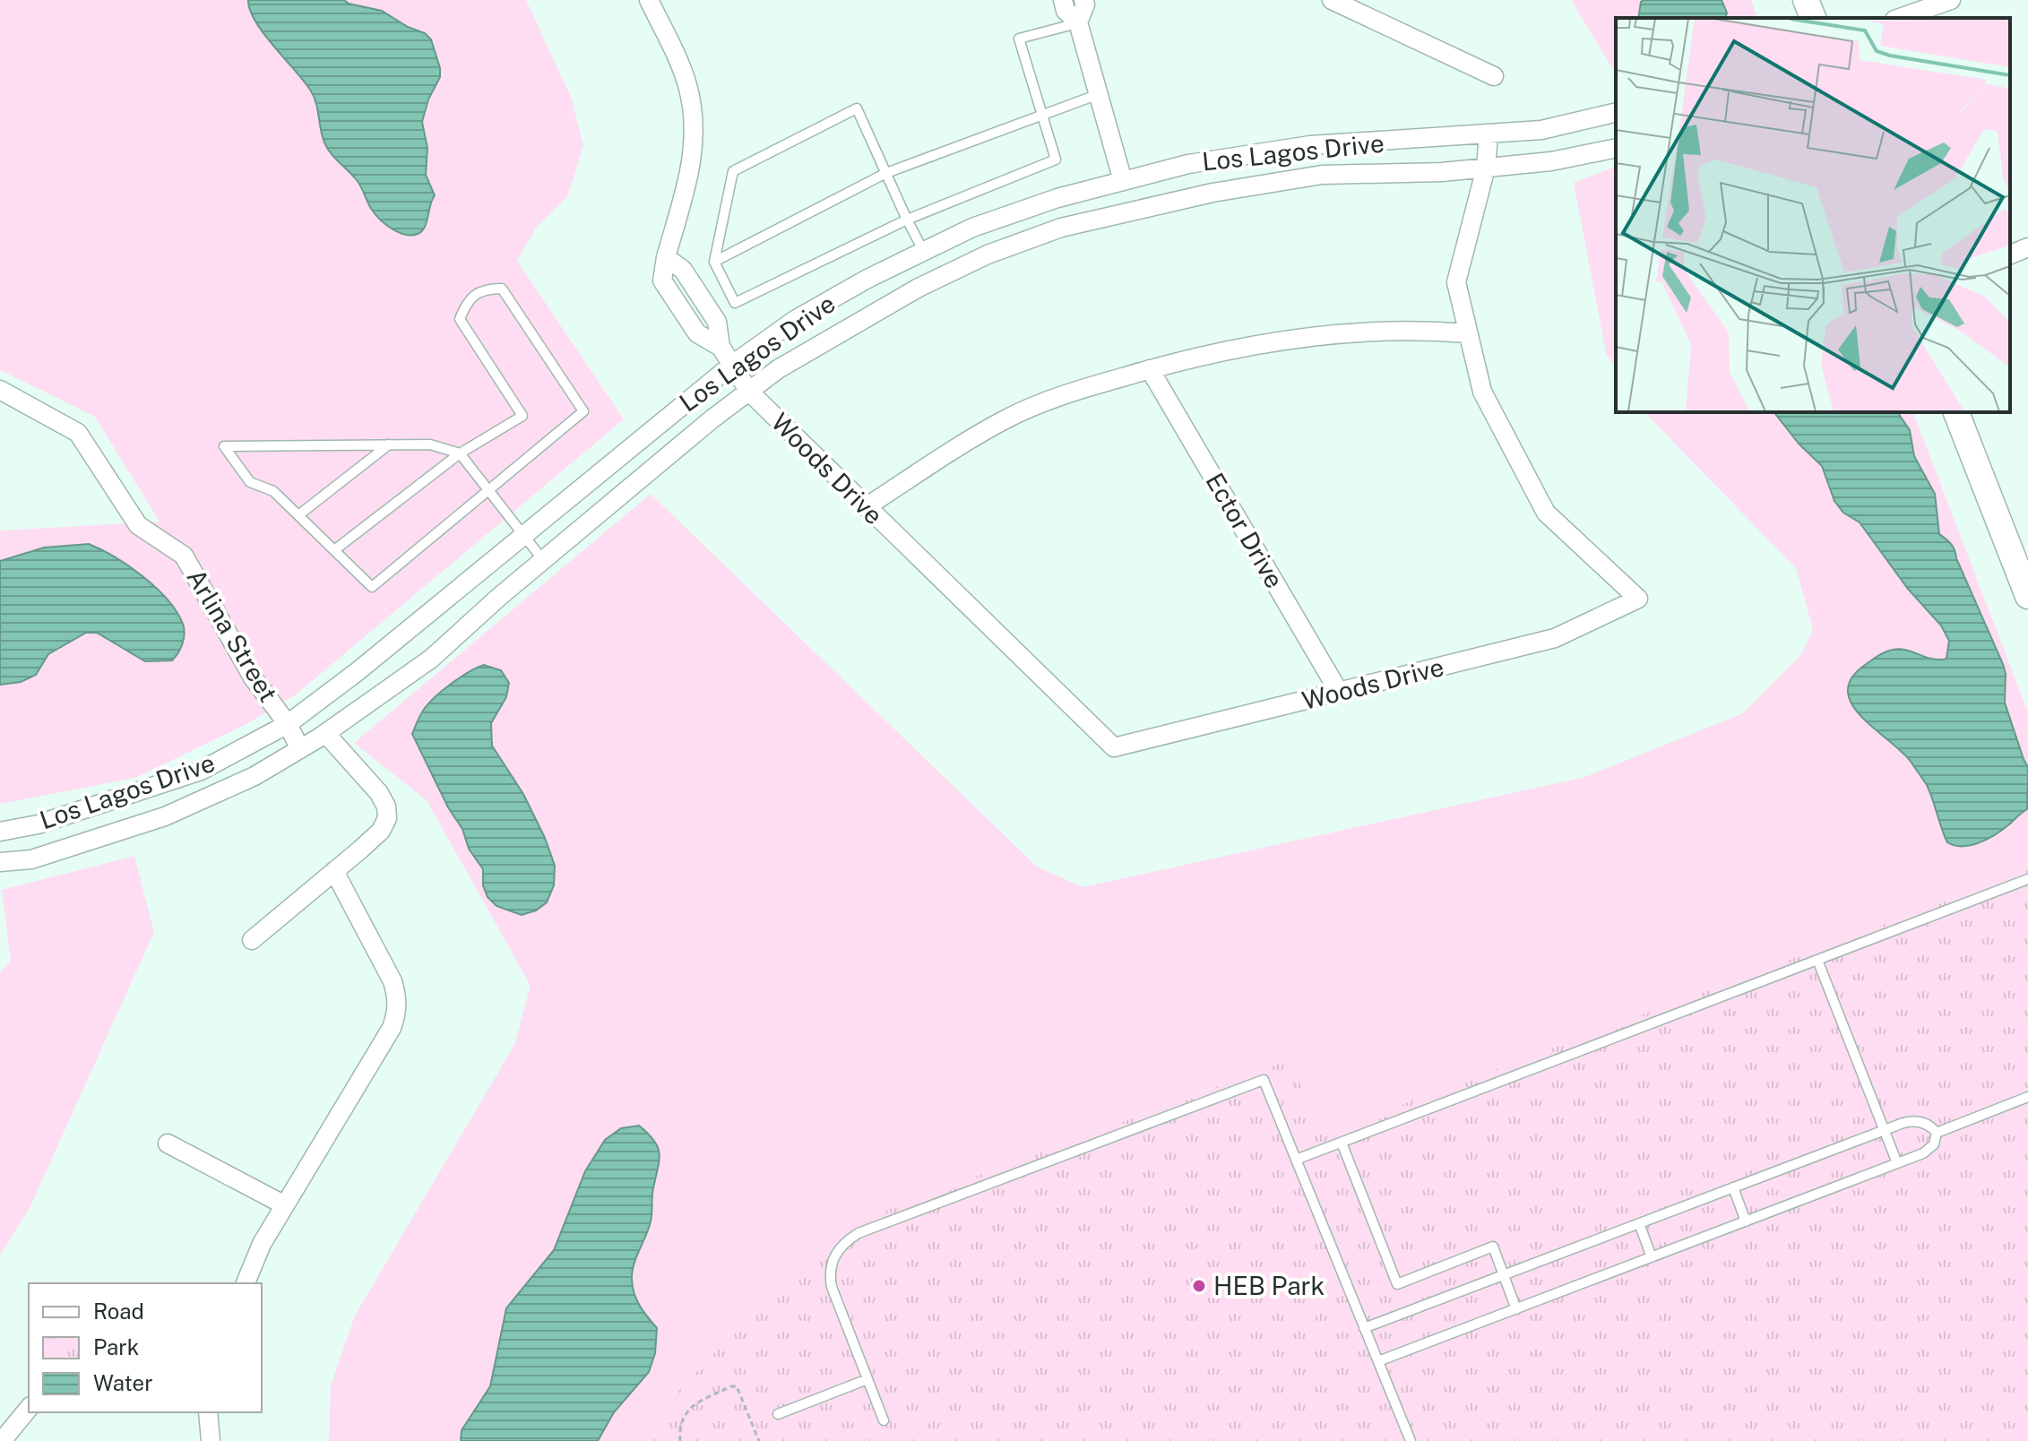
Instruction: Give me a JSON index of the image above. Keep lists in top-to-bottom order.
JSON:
{
  "streets": {
    "street": [
      "Los Lagos Drive",
      "Woods Drive",
      "Ector Drive",
      "Arlina Street"
    ]
  },
  "crossings": [
    ["Los Lagos Drive", "Woods Drive"],
    ["Los Lagos Drive", "Arlina Street"],
    ["Woods Drive", "Ector Drive"]
  ],
  "places": ["HEB Park"],
  "legend": ["Road", "Park", "Water"]
}
